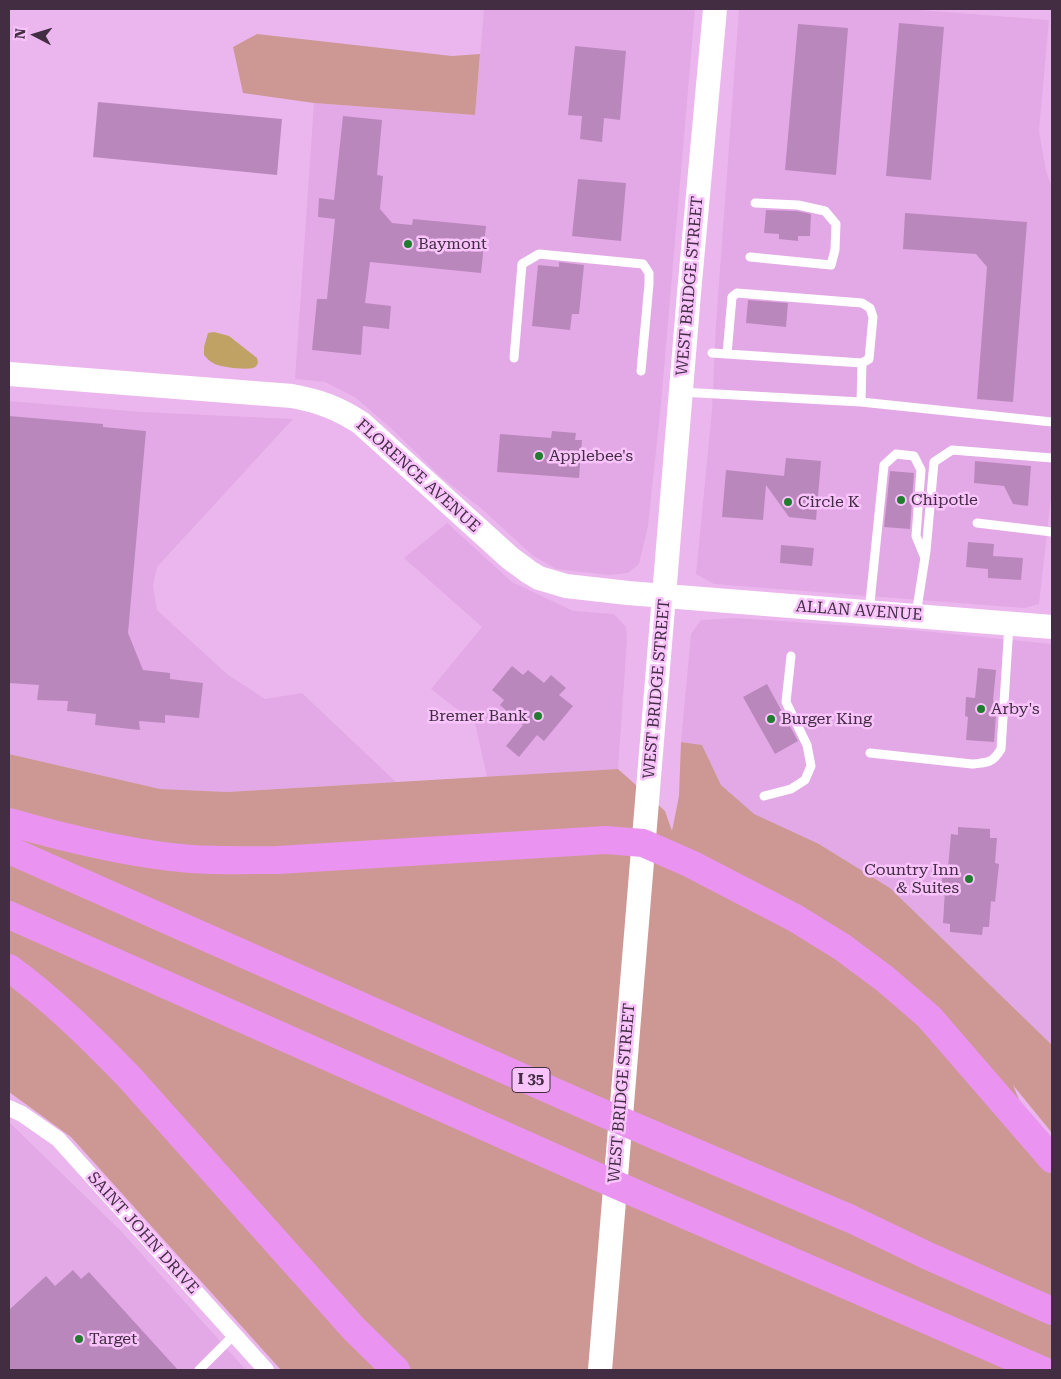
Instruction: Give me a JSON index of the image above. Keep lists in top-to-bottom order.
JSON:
{
  "streets": {
    "highway": ["I 35"],
    "main road": ["WEST BRIDGE STREET", "FLORENCE AVENUE", "ALLAN AVENUE"],
    "street": ["SAINT JOHN DRIVE"]
  },
  "crossings": [
    ["WEST BRIDGE STREET", "FLORENCE AVENUE"],
    ["WEST BRIDGE STREET", "ALLAN AVENUE"],
    ["FLORENCE AVENUE", "ALLAN AVENUE"]
  ],
  "places": [
    "Baymont",
    "Applebee's",
    "Chipotle",
    "Circle K",
    "Arby's",
    "Bremer Bank",
    "Burger King",
    "Country Inn & Suites",
    "Target"
  ],
  "north": "left"
}
